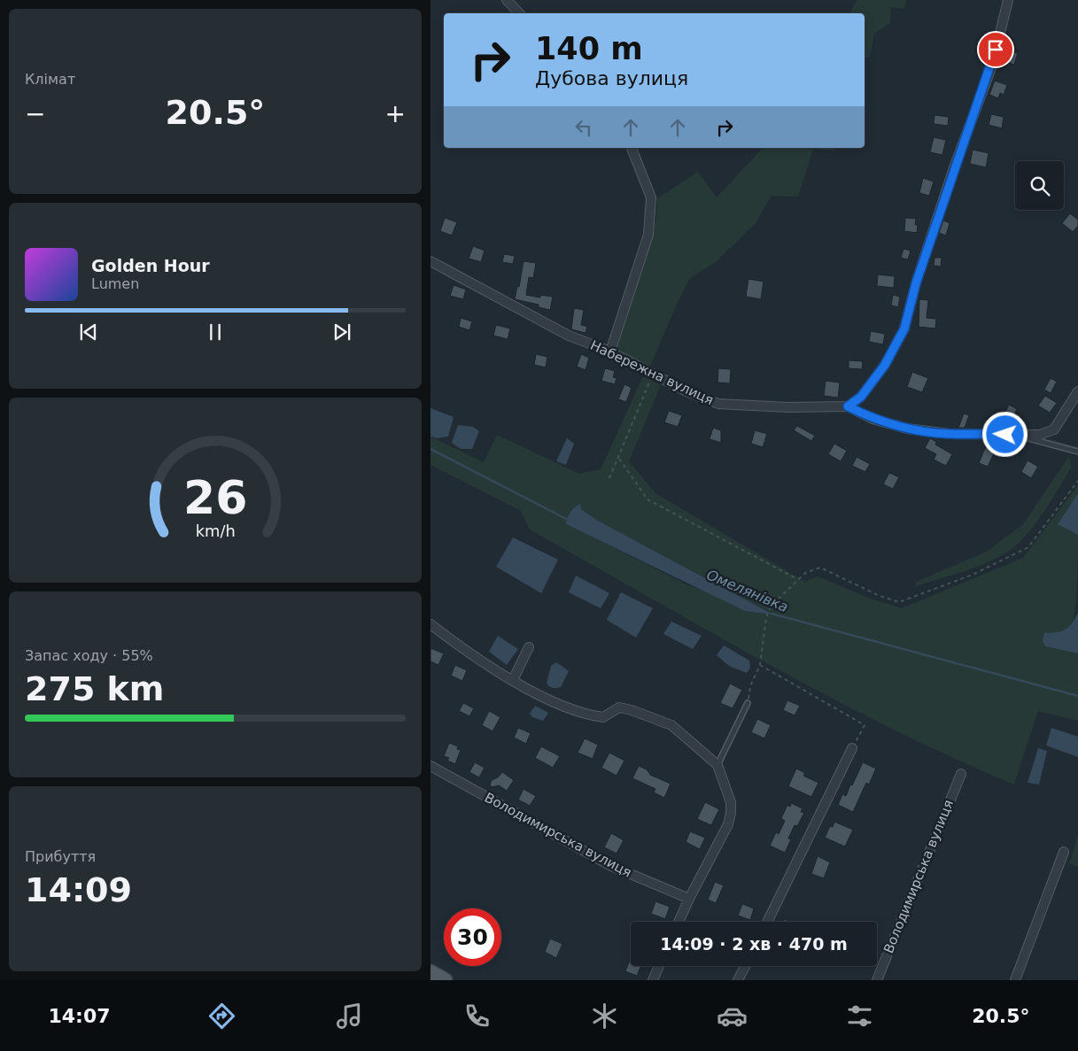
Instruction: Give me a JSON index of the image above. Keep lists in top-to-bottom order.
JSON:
{
  "streets": {
    "street": ["Набережна вулиця", "Володимирська вулиця"]
  },
  "water": ["Омелянівка"],
  "page": {
    "tile": [
      "Клімат",
      ["Запас ходу · 55%", "275 km"],
      ["Прибуття", "14:09"]
    ],
    "turn": ["140 m", "Дубова вулиця"],
    "heat": ["−", "20.5°", "+"],
    "song": ["Golden Hour", "Lumen"],
    "limit": "30",
    "trip": "14:09 · 2 хв · 470 m",
    "tabs": ["14:07", "20.5°"],
    "gauge": ["26", "km/h"]
  }
}
